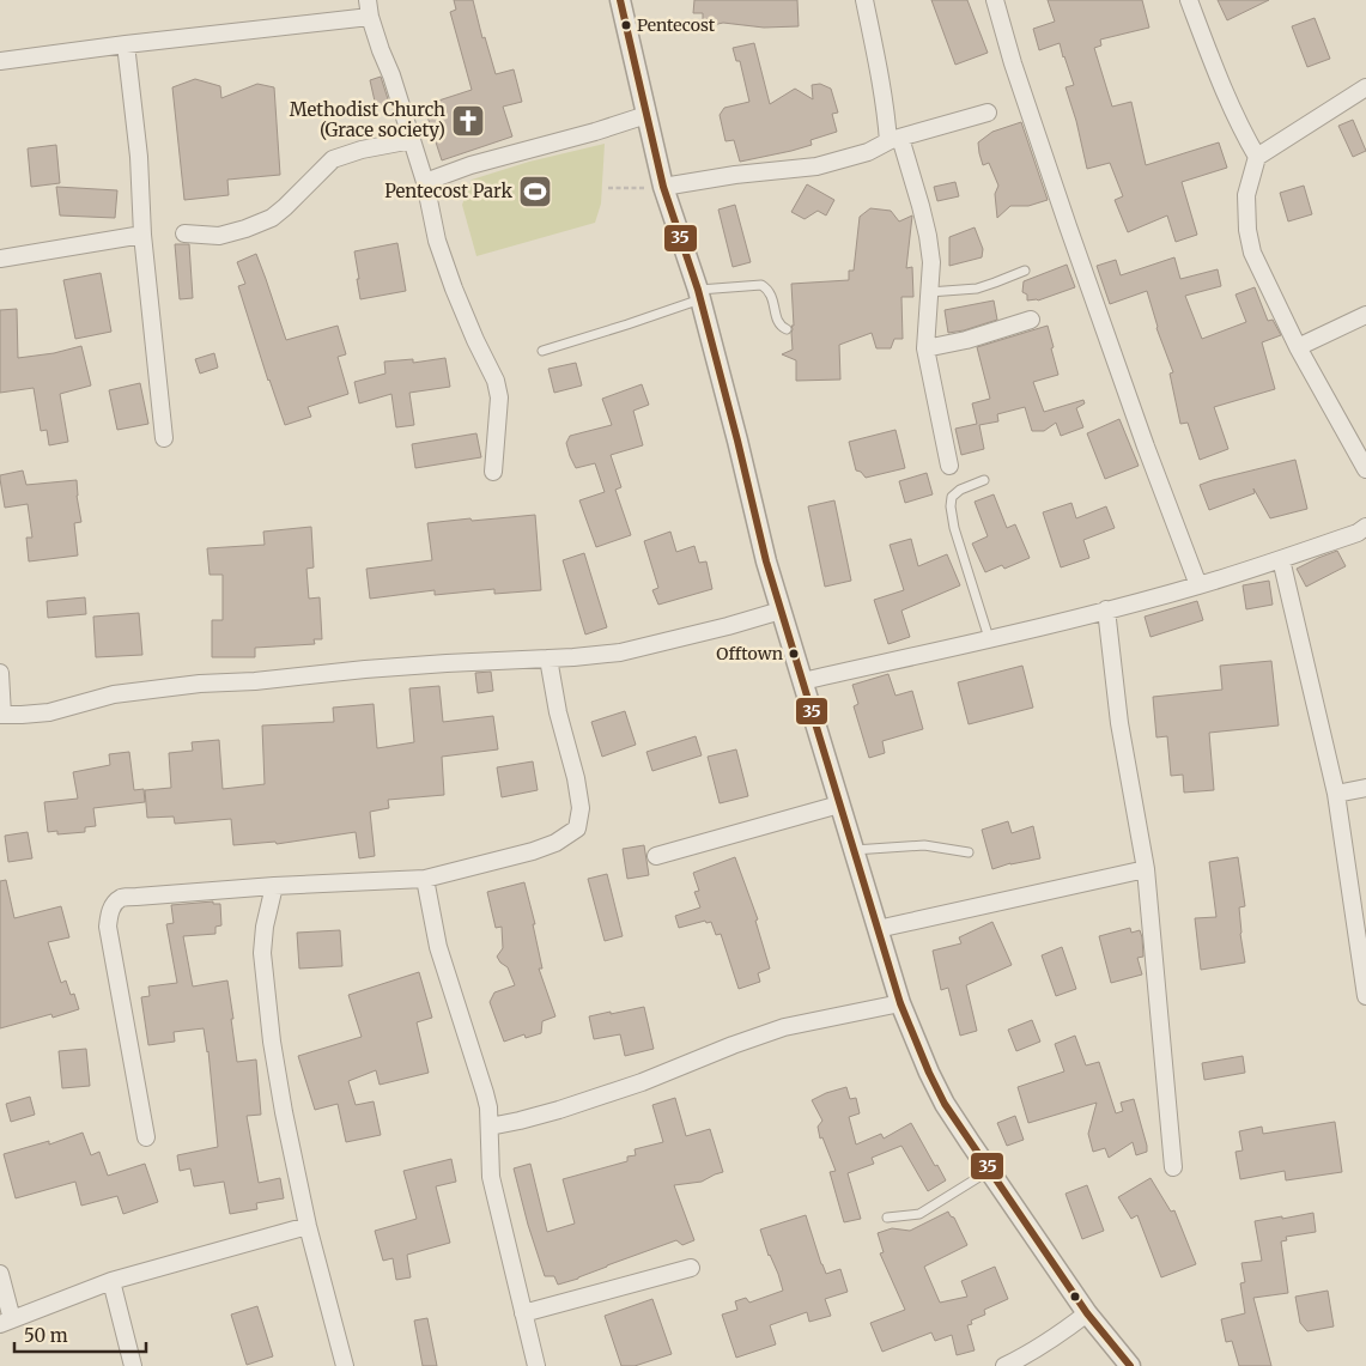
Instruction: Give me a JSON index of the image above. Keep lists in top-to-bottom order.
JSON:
{
  "places": {
    "other": ["Pentecost", "Offtown"],
    "church": ["Methodist Church (Grace society)"],
    "sports": ["Pentecost Park"]
  },
  "lines": ["transit line 35"],
  "scale_bar": "50 m"
}
